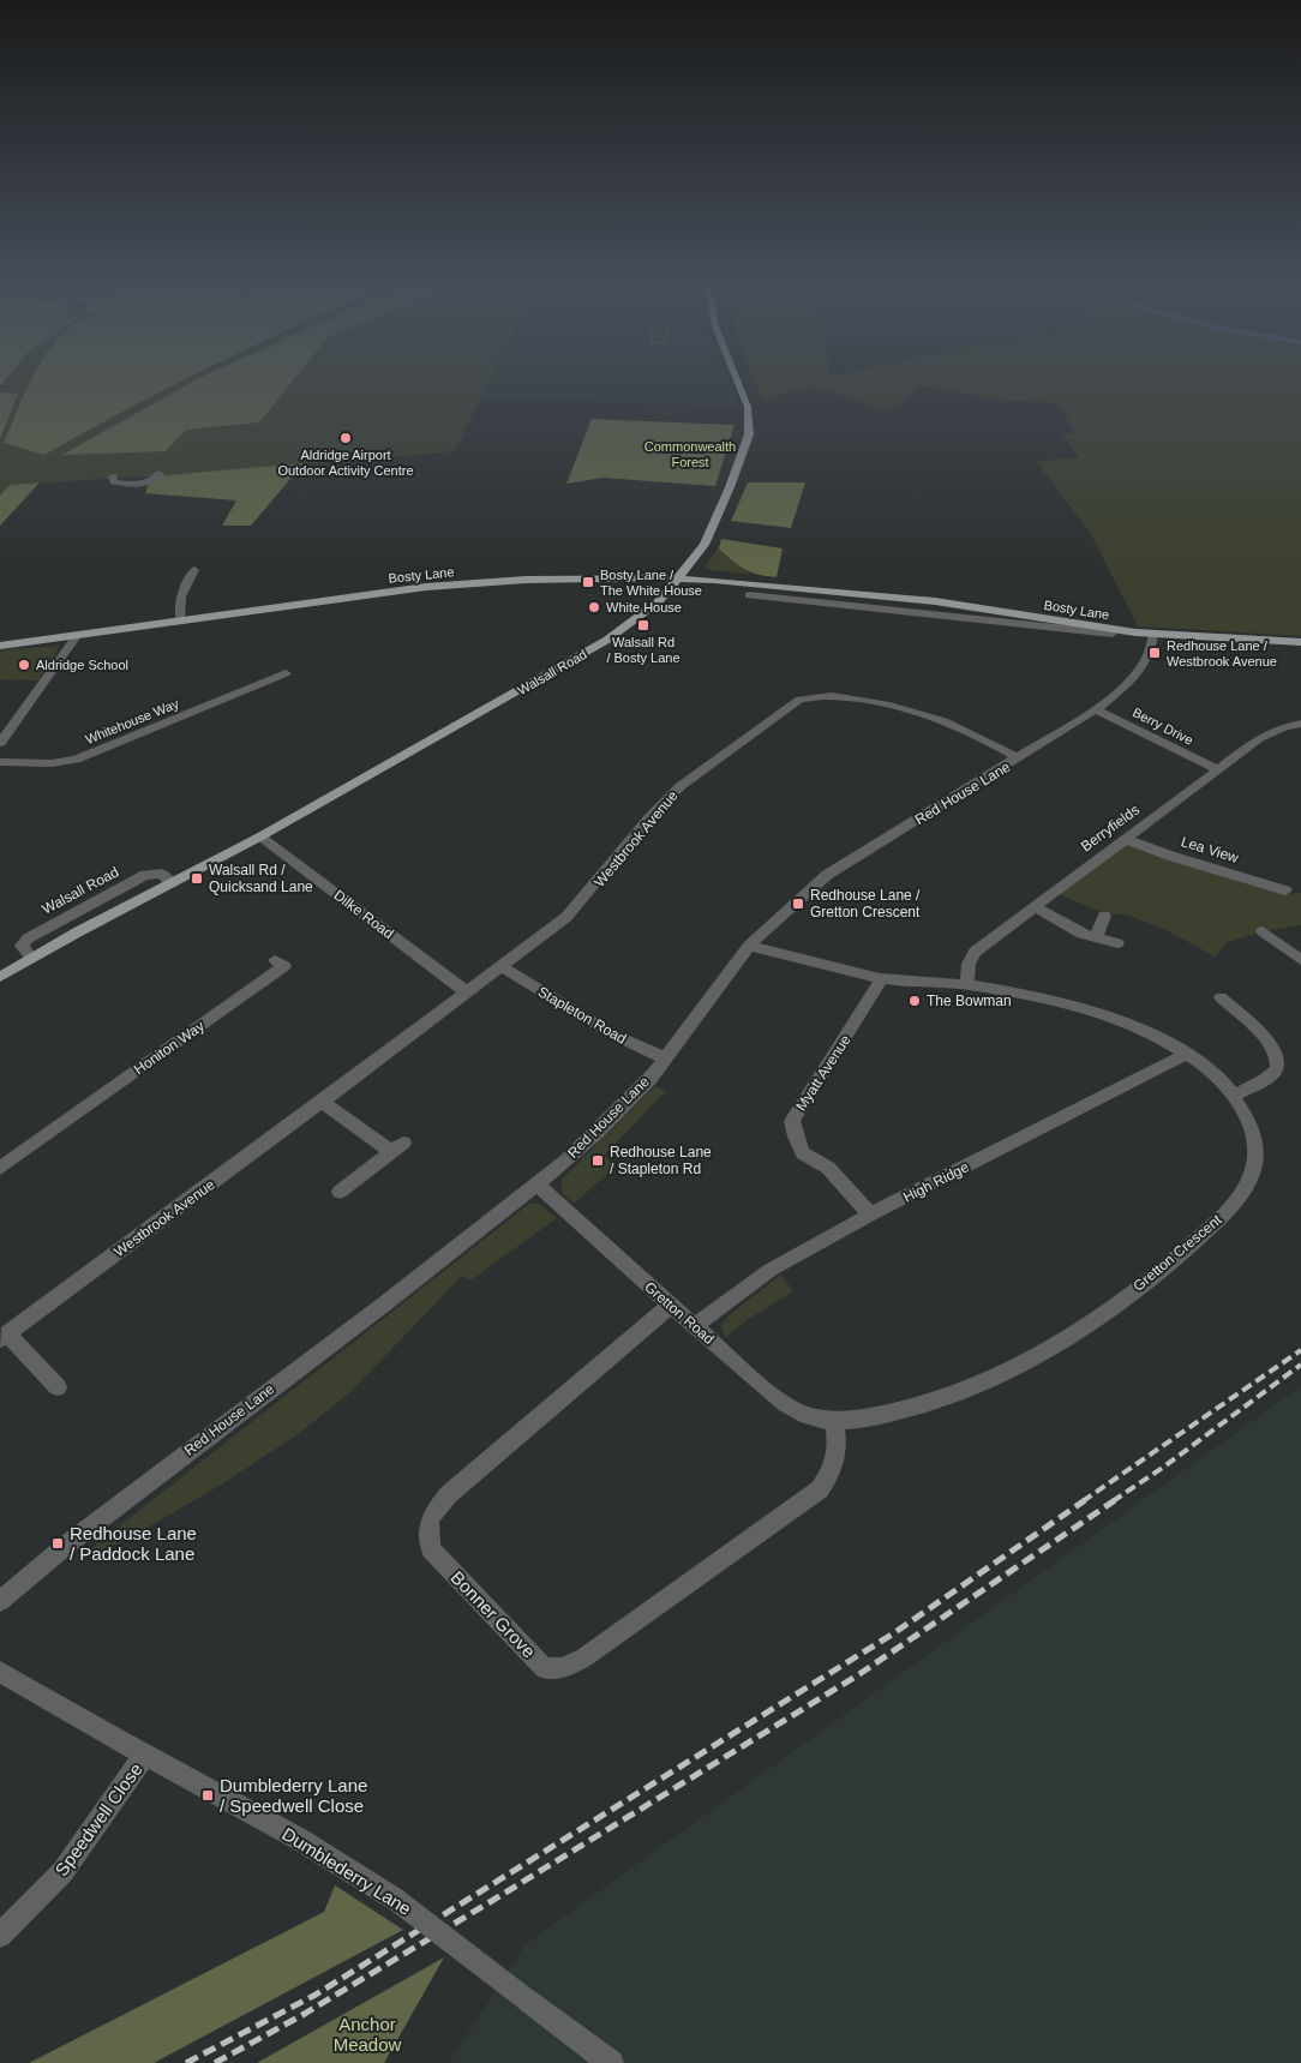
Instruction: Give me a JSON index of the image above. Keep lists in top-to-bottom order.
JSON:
{
  "streets": {
    "main road": ["Bosty Lane", "Walsall Road"],
    "street": [
      "Whitehouse Way",
      "Berry Drive",
      "Red House Lane",
      "Berryfields",
      "Westbrook Avenue",
      "Lea View",
      "Dilke Road",
      "Stapleton Road",
      "Honiton Way",
      "Myatt Avenue",
      "High Ridge",
      "Gretton Crescent",
      "Gretton Road",
      "Bonner Grove",
      "Speedwell Close",
      "Dumblederry Lane"
    ]
  },
  "crossings": [
    ["Bosty Lane", "Walsall Road"],
    ["Bosty Lane", "Red House Lane"],
    ["Walsall Road", "Dilke Road"],
    ["Berry Drive", "Red House Lane"],
    ["Berry Drive", "Berryfields"],
    ["Red House Lane", "Westbrook Avenue"],
    ["Red House Lane", "Stapleton Road"],
    ["Red House Lane", "Gretton Crescent"],
    ["Red House Lane", "Gretton Road"],
    ["Berryfields", "Lea View"],
    ["Berryfields", "Gretton Crescent"],
    ["Westbrook Avenue", "Dilke Road"],
    ["Westbrook Avenue", "Stapleton Road"],
    ["Myatt Avenue", "High Ridge"],
    ["Myatt Avenue", "Gretton Crescent"],
    ["High Ridge", "Gretton Crescent"],
    ["High Ridge", "Gretton Road"],
    ["Gretton Crescent", "Gretton Road"],
    ["Gretton Crescent", "Bonner Grove"],
    ["Gretton Road", "Bonner Grove"],
    ["Speedwell Close", "Dumblederry Lane"]
  ],
  "parks": ["Commonwealth Forest", "Anchor Meadow"],
  "places": {
    "other": [
      "Aldridge Airport Outdoor Activity Centre",
      "White House",
      "Aldridge School",
      "The Bowman"
    ],
    "transit": [
      "Bosty Lane / The White House",
      "Walsall Rd / Bosty Lane",
      "Redhouse Lane / Westbrook Avenue",
      "Walsall Rd / Quicksand Lane",
      "Redhouse Lane / Gretton Crescent",
      "Redhouse Lane / Stapleton Rd",
      "Redhouse Lane / Paddock Lane",
      "Dumblederry Lane / Speedwell Close"
    ]
  }
}
